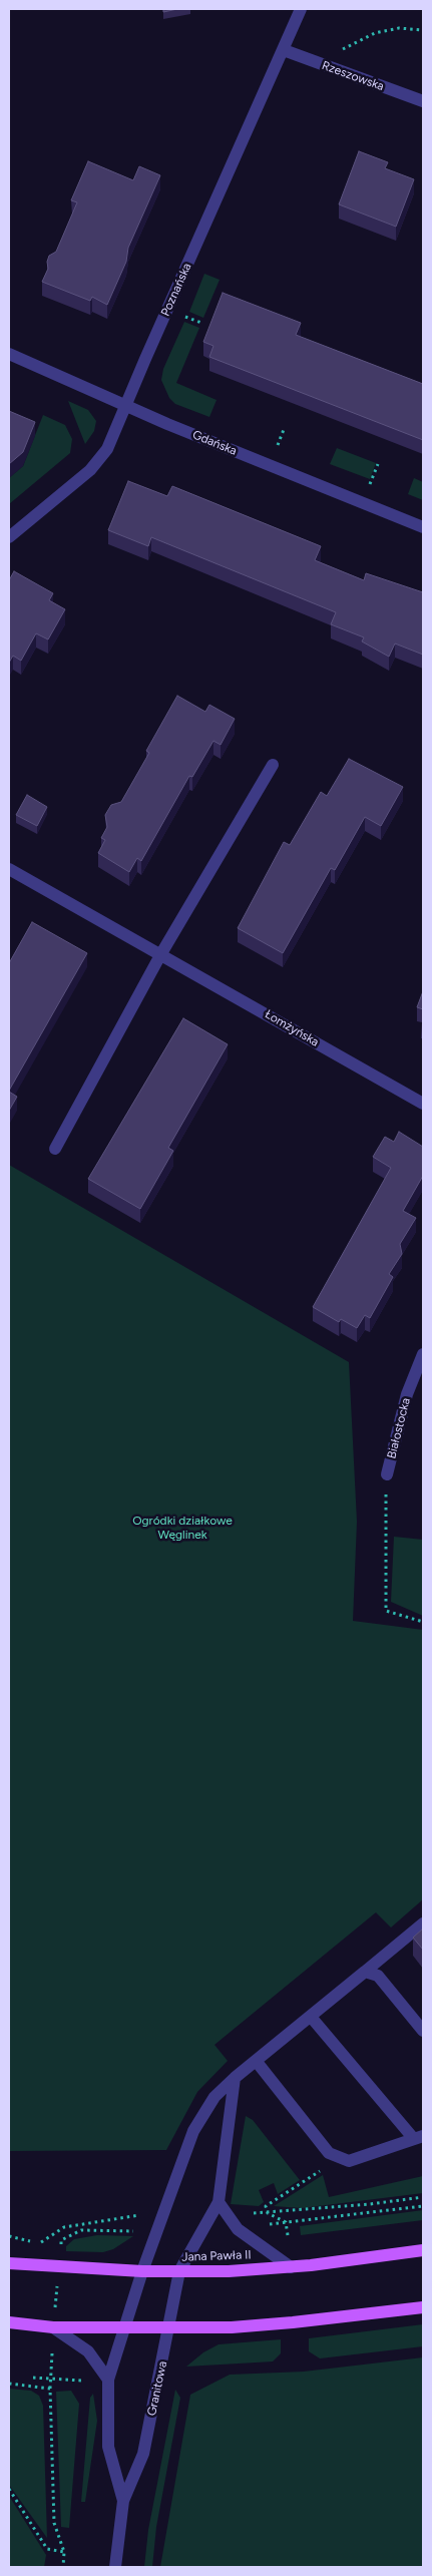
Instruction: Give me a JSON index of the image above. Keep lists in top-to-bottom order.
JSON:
{
  "streets": {
    "main road": ["Jana Pawła II"],
    "street": [
      "Rzeszowska",
      "Poznańska",
      "Gdańska",
      "Łomżyńska",
      "Białostocka",
      "Granitowa"
    ]
  },
  "crossings": [
    ["Rzeszowska", "Poznańska"],
    ["Poznańska", "Gdańska"],
    ["Jana Pawła II", "Granitowa"]
  ],
  "parks": ["Ogródki działkowe Węglinek"]
}
